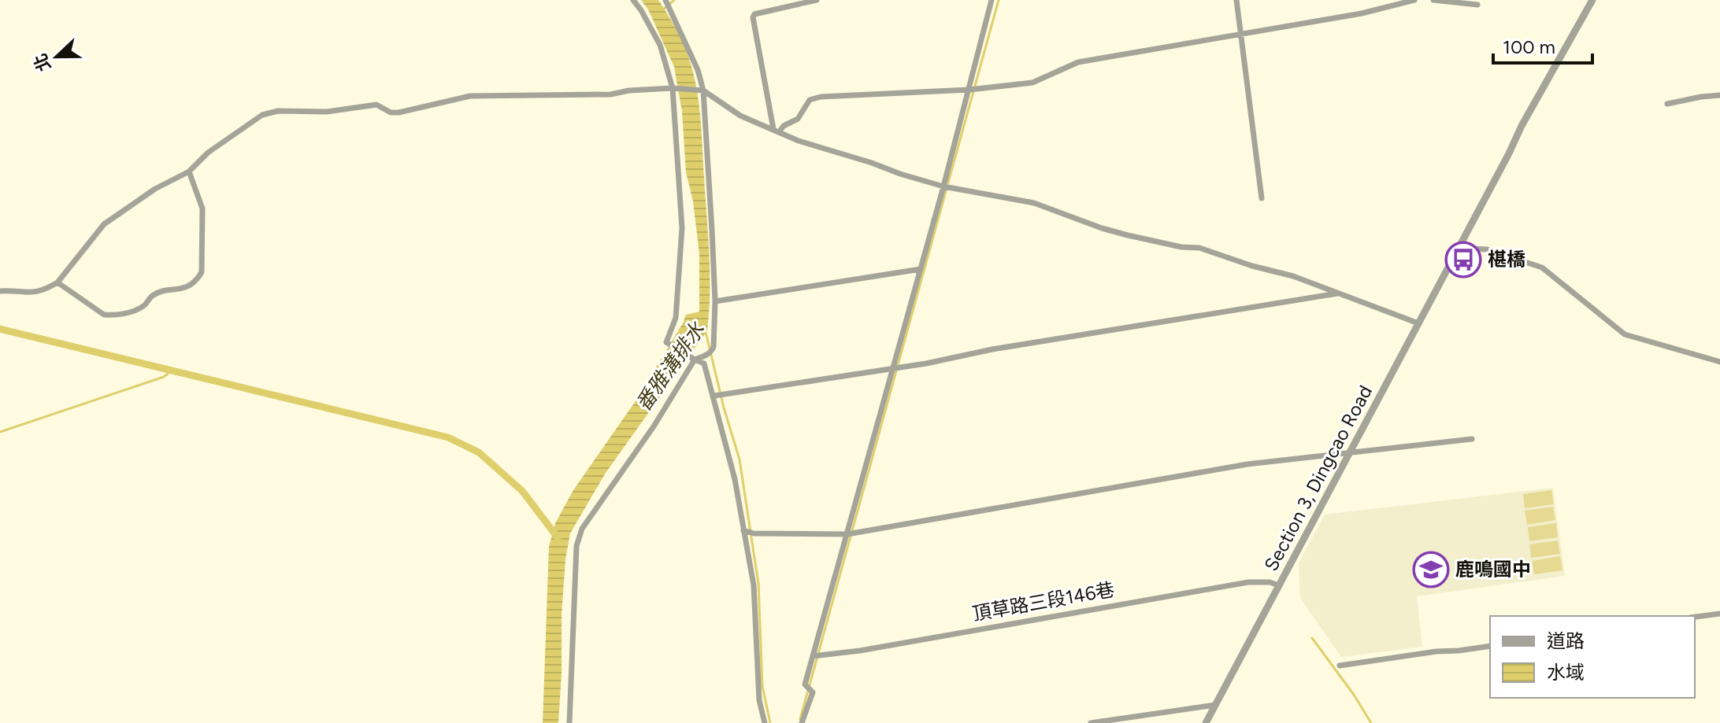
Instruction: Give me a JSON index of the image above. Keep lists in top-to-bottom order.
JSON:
{
  "streets": {
    "street": ["Section 3, Dingcao Road", "頂草路三段146巷"]
  },
  "crossings": [
    ["Section 3, Dingcao Road", "頂草路三段146巷"]
  ],
  "water": ["番雅溝排水"],
  "places": {
    "bus stop": ["椹橋"],
    "school or university": ["鹿鳴國中"]
  },
  "legend": ["道路", "水域"],
  "scale_bar": "100 m",
  "north": "left"
}
